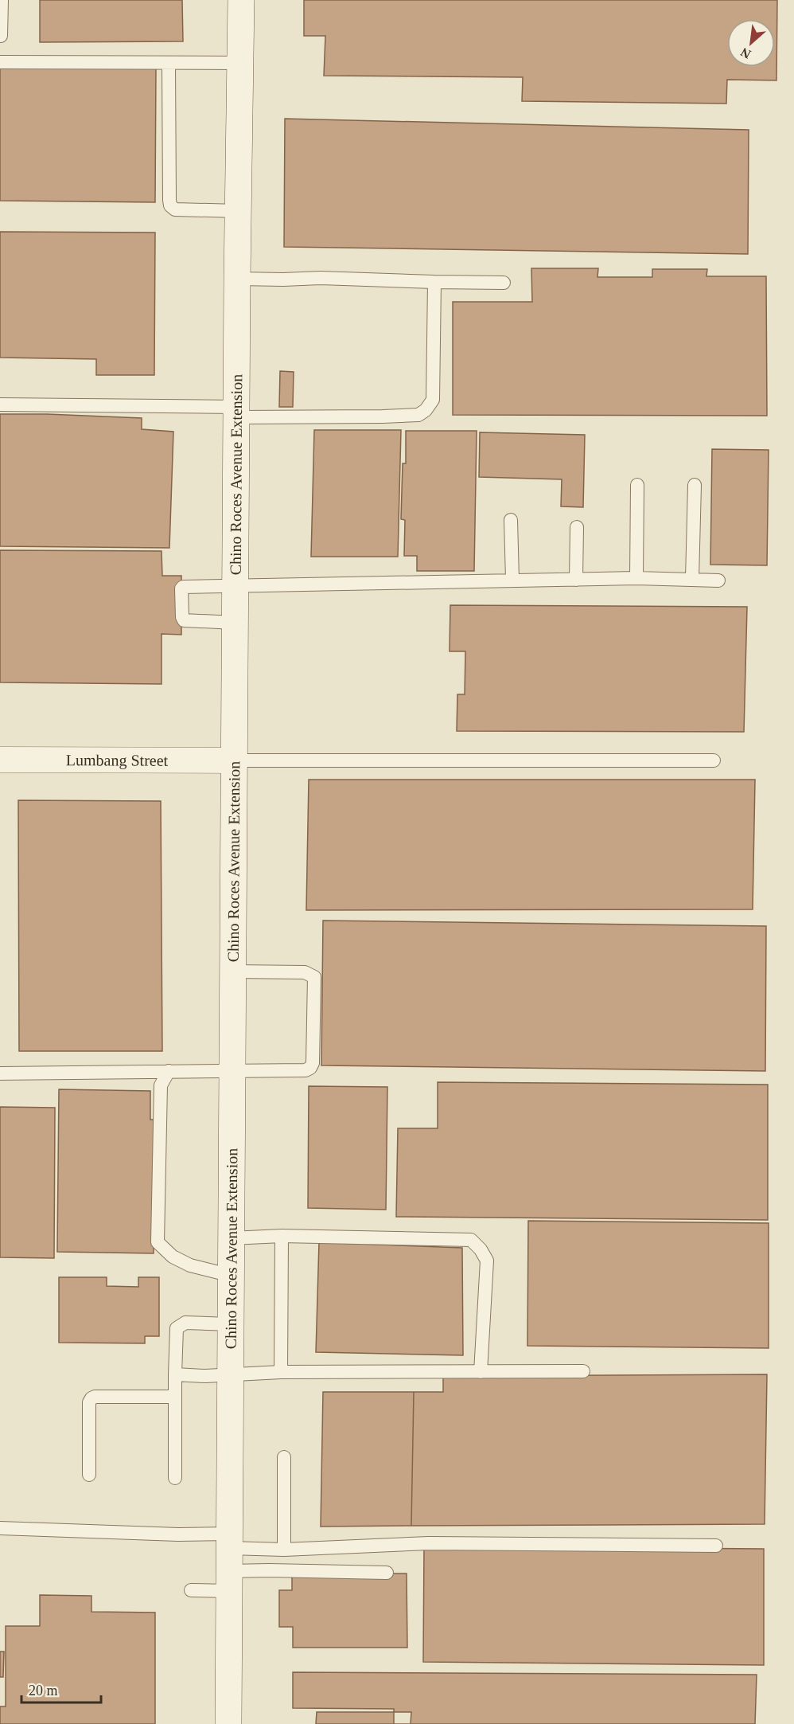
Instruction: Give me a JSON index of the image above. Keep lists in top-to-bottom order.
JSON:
{
  "streets": {
    "main road": ["Chino Roces Avenue Extension"],
    "street": ["Lumbang Street"]
  },
  "crossings": [
    ["Chino Roces Avenue Extension", "Lumbang Street"]
  ],
  "scale_bar": "20 m",
  "north": "bottom left"
}
